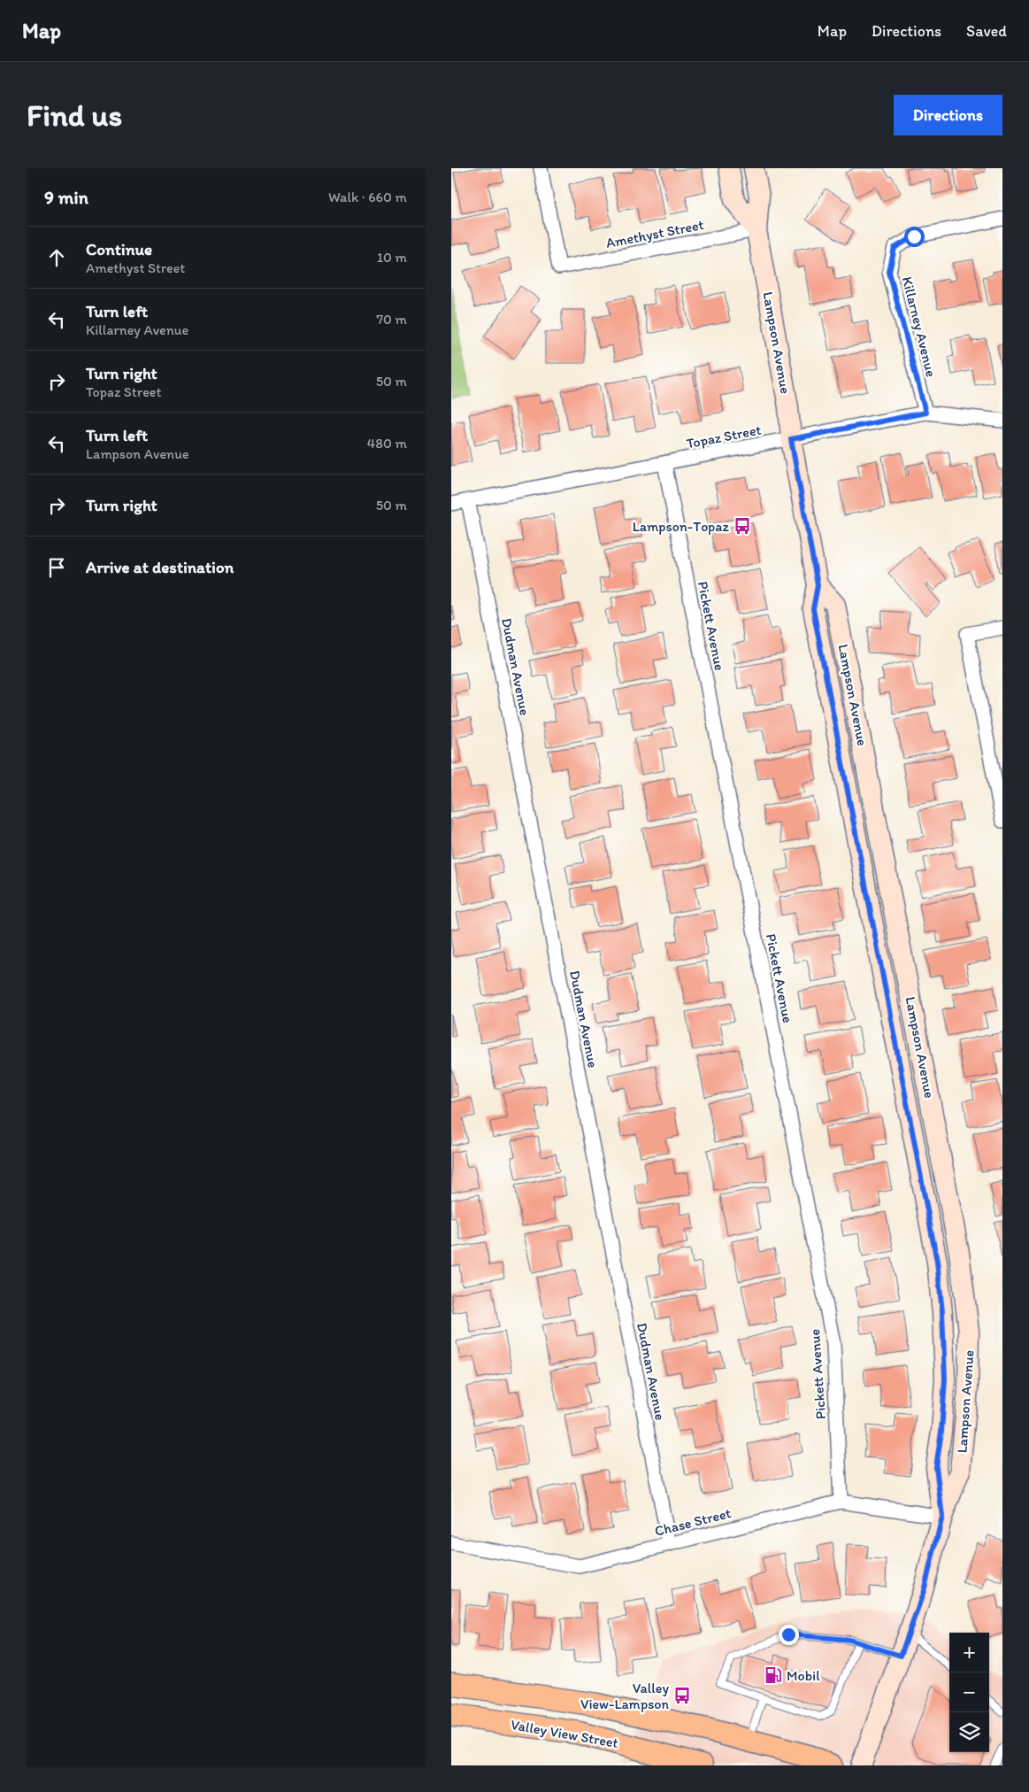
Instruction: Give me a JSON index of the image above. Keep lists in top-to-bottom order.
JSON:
{
  "streets": {
    "main road": ["Lampson Avenue", "Valley View Street"],
    "street": [
      "Amethyst Street",
      "Killarney Avenue",
      "Topaz Street",
      "Pickett Avenue",
      "Dudman Avenue",
      "Chase Street"
    ]
  },
  "crossings": [
    ["Amethyst Street", "Lampson Avenue"],
    ["Killarney Avenue", "Topaz Street"],
    ["Lampson Avenue", "Topaz Street"],
    ["Lampson Avenue", "Chase Street"],
    ["Topaz Street", "Pickett Avenue"],
    ["Topaz Street", "Dudman Avenue"],
    ["Pickett Avenue", "Chase Street"],
    ["Dudman Avenue", "Chase Street"]
  ],
  "places": {
    "bus stop": ["Lampson-Topaz", "Valley View-Lampson"],
    "fuel station": ["Mobil"]
  },
  "page": {
    "header": "Map",
    "nav": ["Map", "Directions", "Saved"],
    "buttons": "Directions",
    "title": "Find us",
    "heading": ["9 min", "Walk · 660 m"],
    "list": [
      ["Continue", "Amethyst Street", "10 m"],
      ["Turn left", "Killarney Avenue", "70 m"],
      ["Turn right", "Topaz Street", "50 m"],
      ["Turn left", "Lampson Avenue", "480 m"],
      ["Turn right", "50 m"],
      "Arrive at destination"
    ],
    "map_buttons": ["+", "−"]
  }
}
